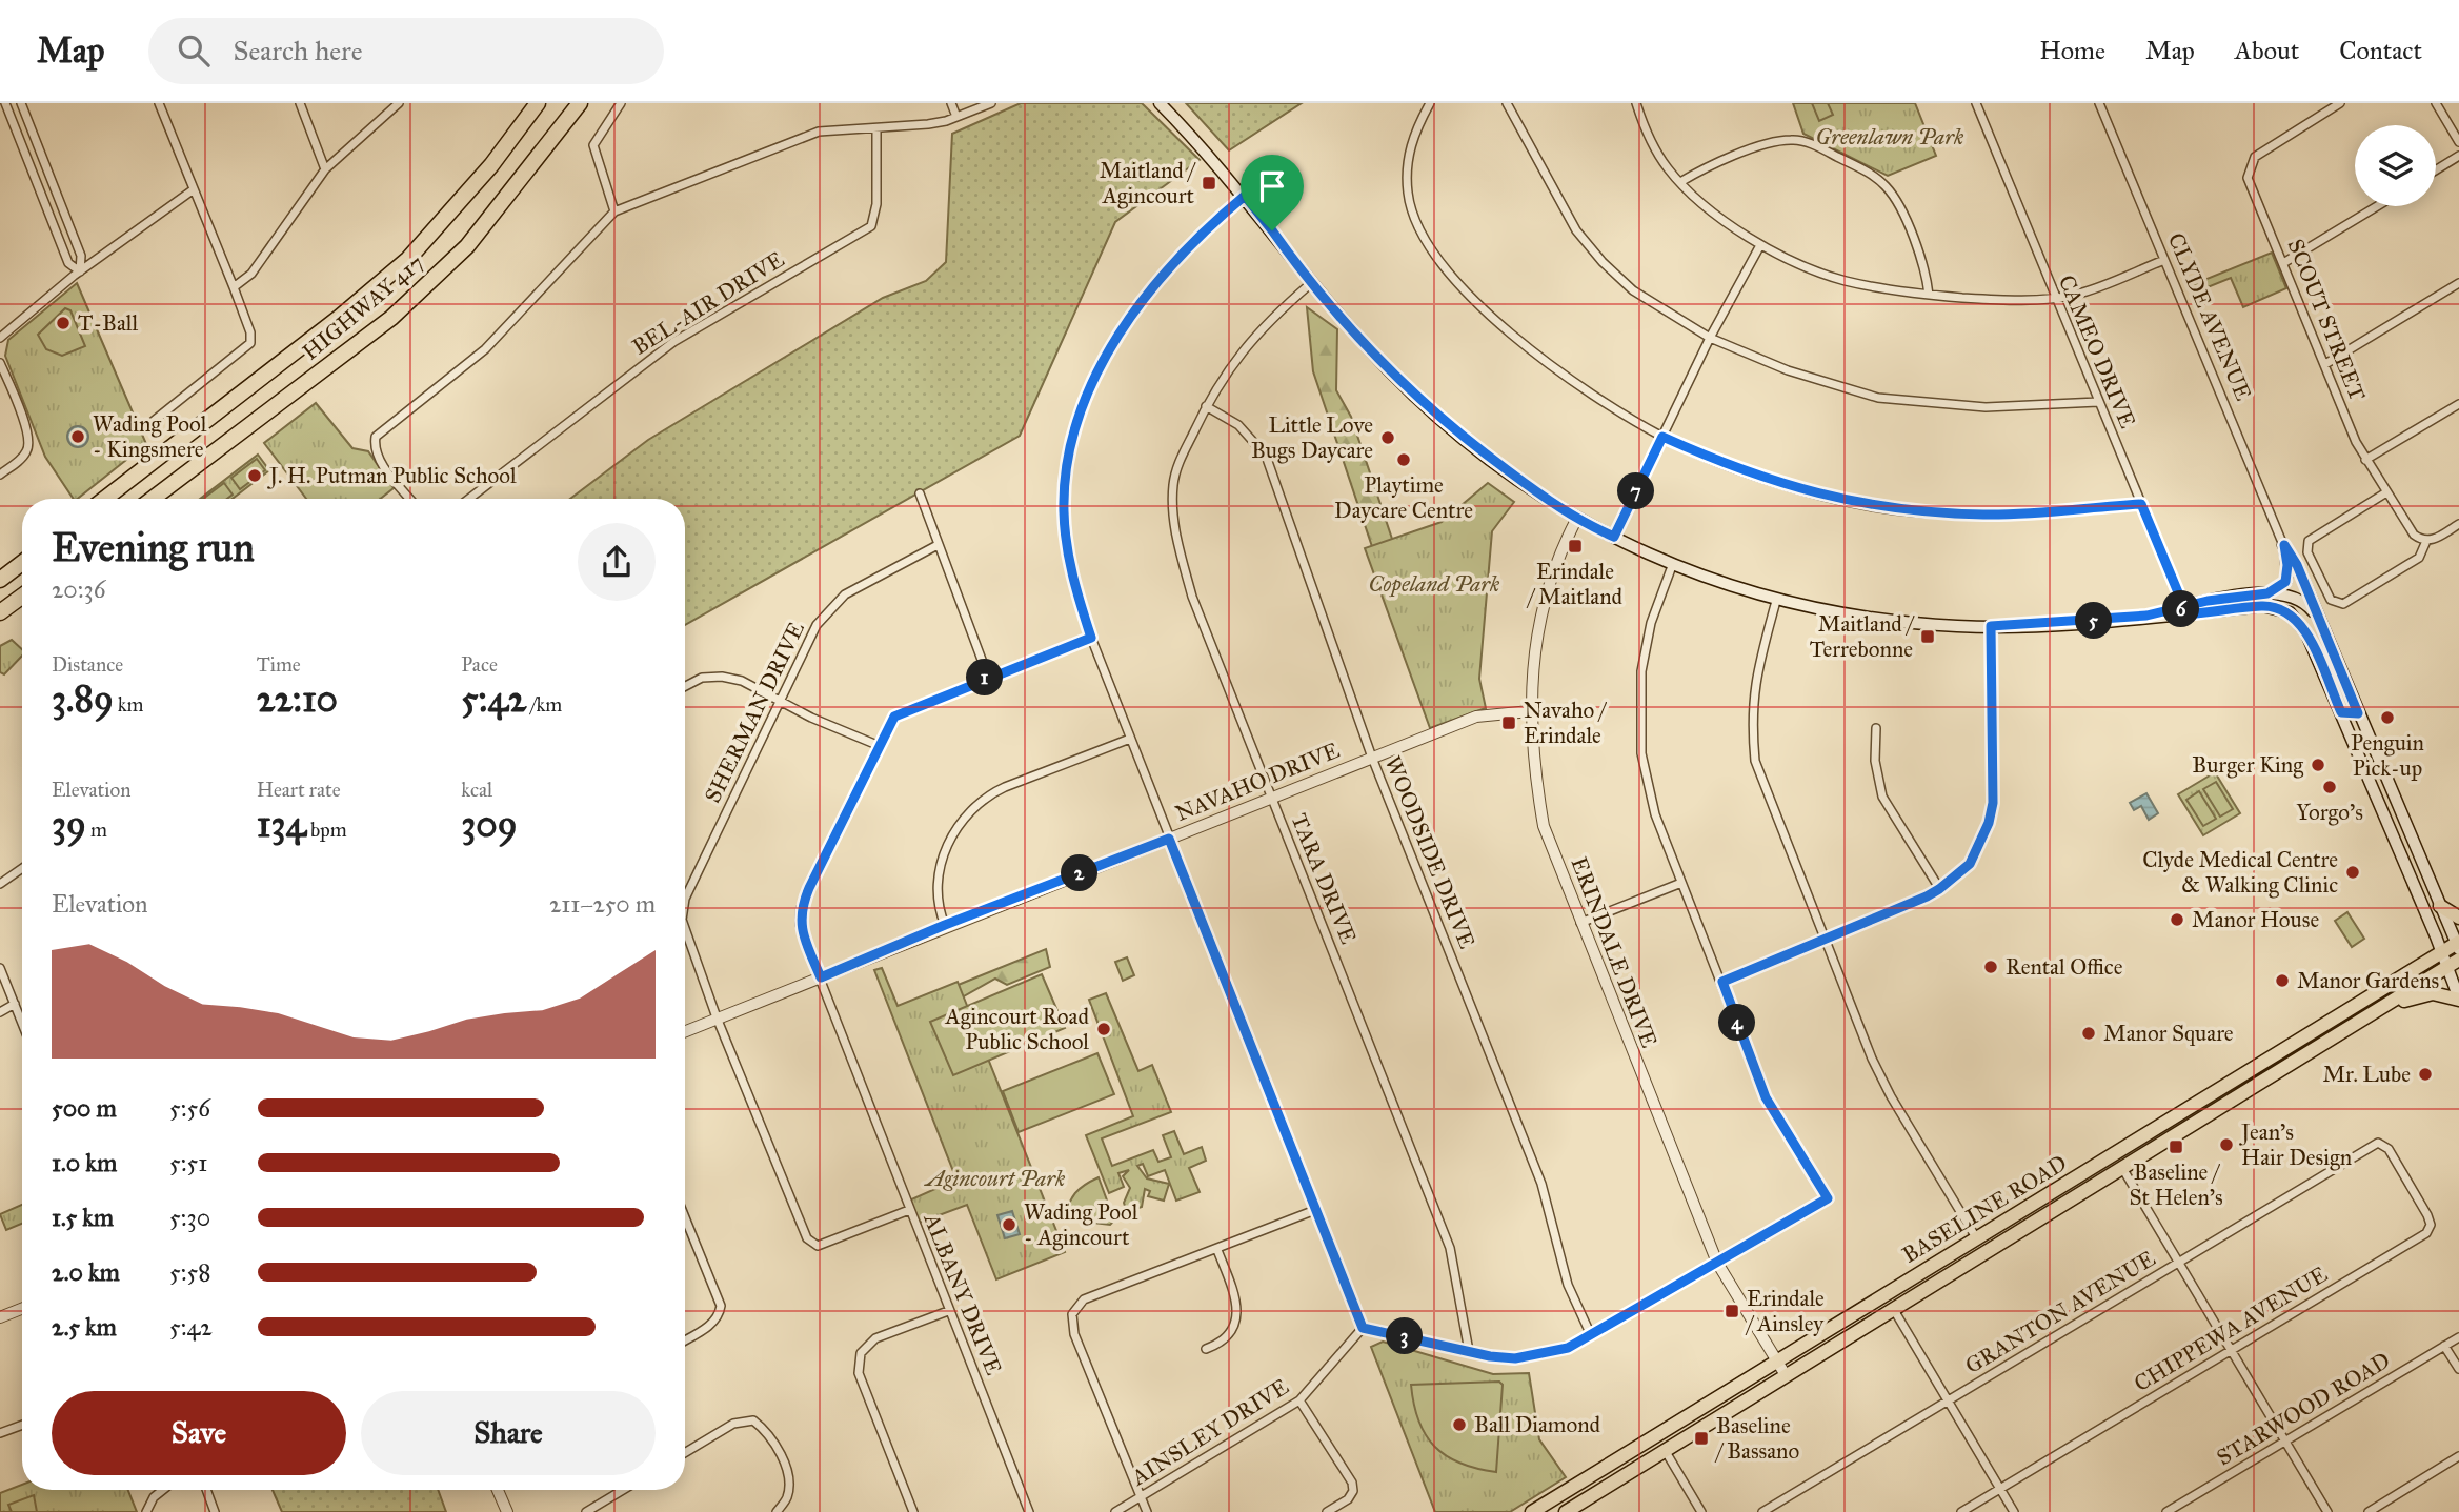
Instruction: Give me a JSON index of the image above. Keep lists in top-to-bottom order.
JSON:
{
  "streets": {
    "highway": ["HIGHWAY 417"],
    "main road": ["BASELINE ROAD"],
    "street": [
      "BEL-AIR DRIVE",
      "CLYDE AVENUE",
      "SCOUT STREET",
      "CAMEO DRIVE",
      "SHERMAN DRIVE",
      "NAVAHO DRIVE",
      "WOODSIDE DRIVE",
      "TARA DRIVE",
      "ERINDALE DRIVE",
      "ALBANY DRIVE",
      "GRANTON AVENUE",
      "CHIPPEWA AVENUE",
      "STARWOOD ROAD",
      "AINSLEY DRIVE"
    ]
  },
  "crossings": [
    ["SHERMAN DRIVE", "NAVAHO DRIVE"],
    ["SHERMAN DRIVE", "ALBANY DRIVE"],
    ["NAVAHO DRIVE", "WOODSIDE DRIVE"],
    ["NAVAHO DRIVE", "TARA DRIVE"],
    ["NAVAHO DRIVE", "ERINDALE DRIVE"],
    ["NAVAHO DRIVE", "ALBANY DRIVE"],
    ["WOODSIDE DRIVE", "TARA DRIVE"],
    ["ERINDALE DRIVE", "BASELINE ROAD"],
    ["GRANTON AVENUE", "CHIPPEWA AVENUE"]
  ],
  "parks": ["Greenlawn Park", "Copeland Park", "Agincourt Park"],
  "places": {
    "transit": [
      "Maitland / Agincourt",
      "Erindale / Maitland",
      "Maitland / Terrebonne",
      "Navaho / Erindale",
      "Baseline / St Helen's",
      "Erindale / Ainsley",
      "Baseline / Bassano"
    ],
    "other": [
      "T-Ball",
      "Wading Pool - Kingsmere",
      "Little Love Bugs Daycare",
      "Playtime Daycare Centre",
      "J. H. Putman Public School",
      "Penguin Pick-up",
      "Burger King",
      "Yorgo's",
      "Clyde Medical Centre & Walking Clinic",
      "Manor House",
      "Rental Office",
      "Manor Gardens",
      "Agincourt Road Public School",
      "Manor Square",
      "Mr. Lube",
      "Jean's Hair Design",
      "Wading Pool - Agincourt",
      "Ball Diamond"
    ]
  },
  "page": {
    "header": "Map",
    "search": "Search here",
    "nav": [
      "Home",
      "Map",
      "About",
      "Contact"
    ],
    "pins": [
      "7",
      "6",
      "5",
      "1",
      "2",
      "4",
      "3"
    ],
    "heading": ["Evening run", "20:36"],
    "stats": [
      ["Distance", "3.89 km"],
      ["Time", "22:10"],
      ["Pace", "5:42 /km"],
      ["Elevation", "39 m"],
      ["Heart rate", "134 bpm"],
      ["kcal", "309"]
    ],
    "chart": ["Elevation", "211–250 m"],
    "list": [
      {
        "name": "500 m",
        "note": "5:56"
      },
      {
        "name": "1.0 km",
        "note": "5:51"
      },
      {
        "name": "1.5 km",
        "note": "5:30"
      },
      {
        "name": "2.0 km",
        "note": "5:58"
      },
      {
        "name": "2.5 km",
        "note": "5:42"
      }
    ],
    "buttons": ["Save", "Share"]
  }
}
